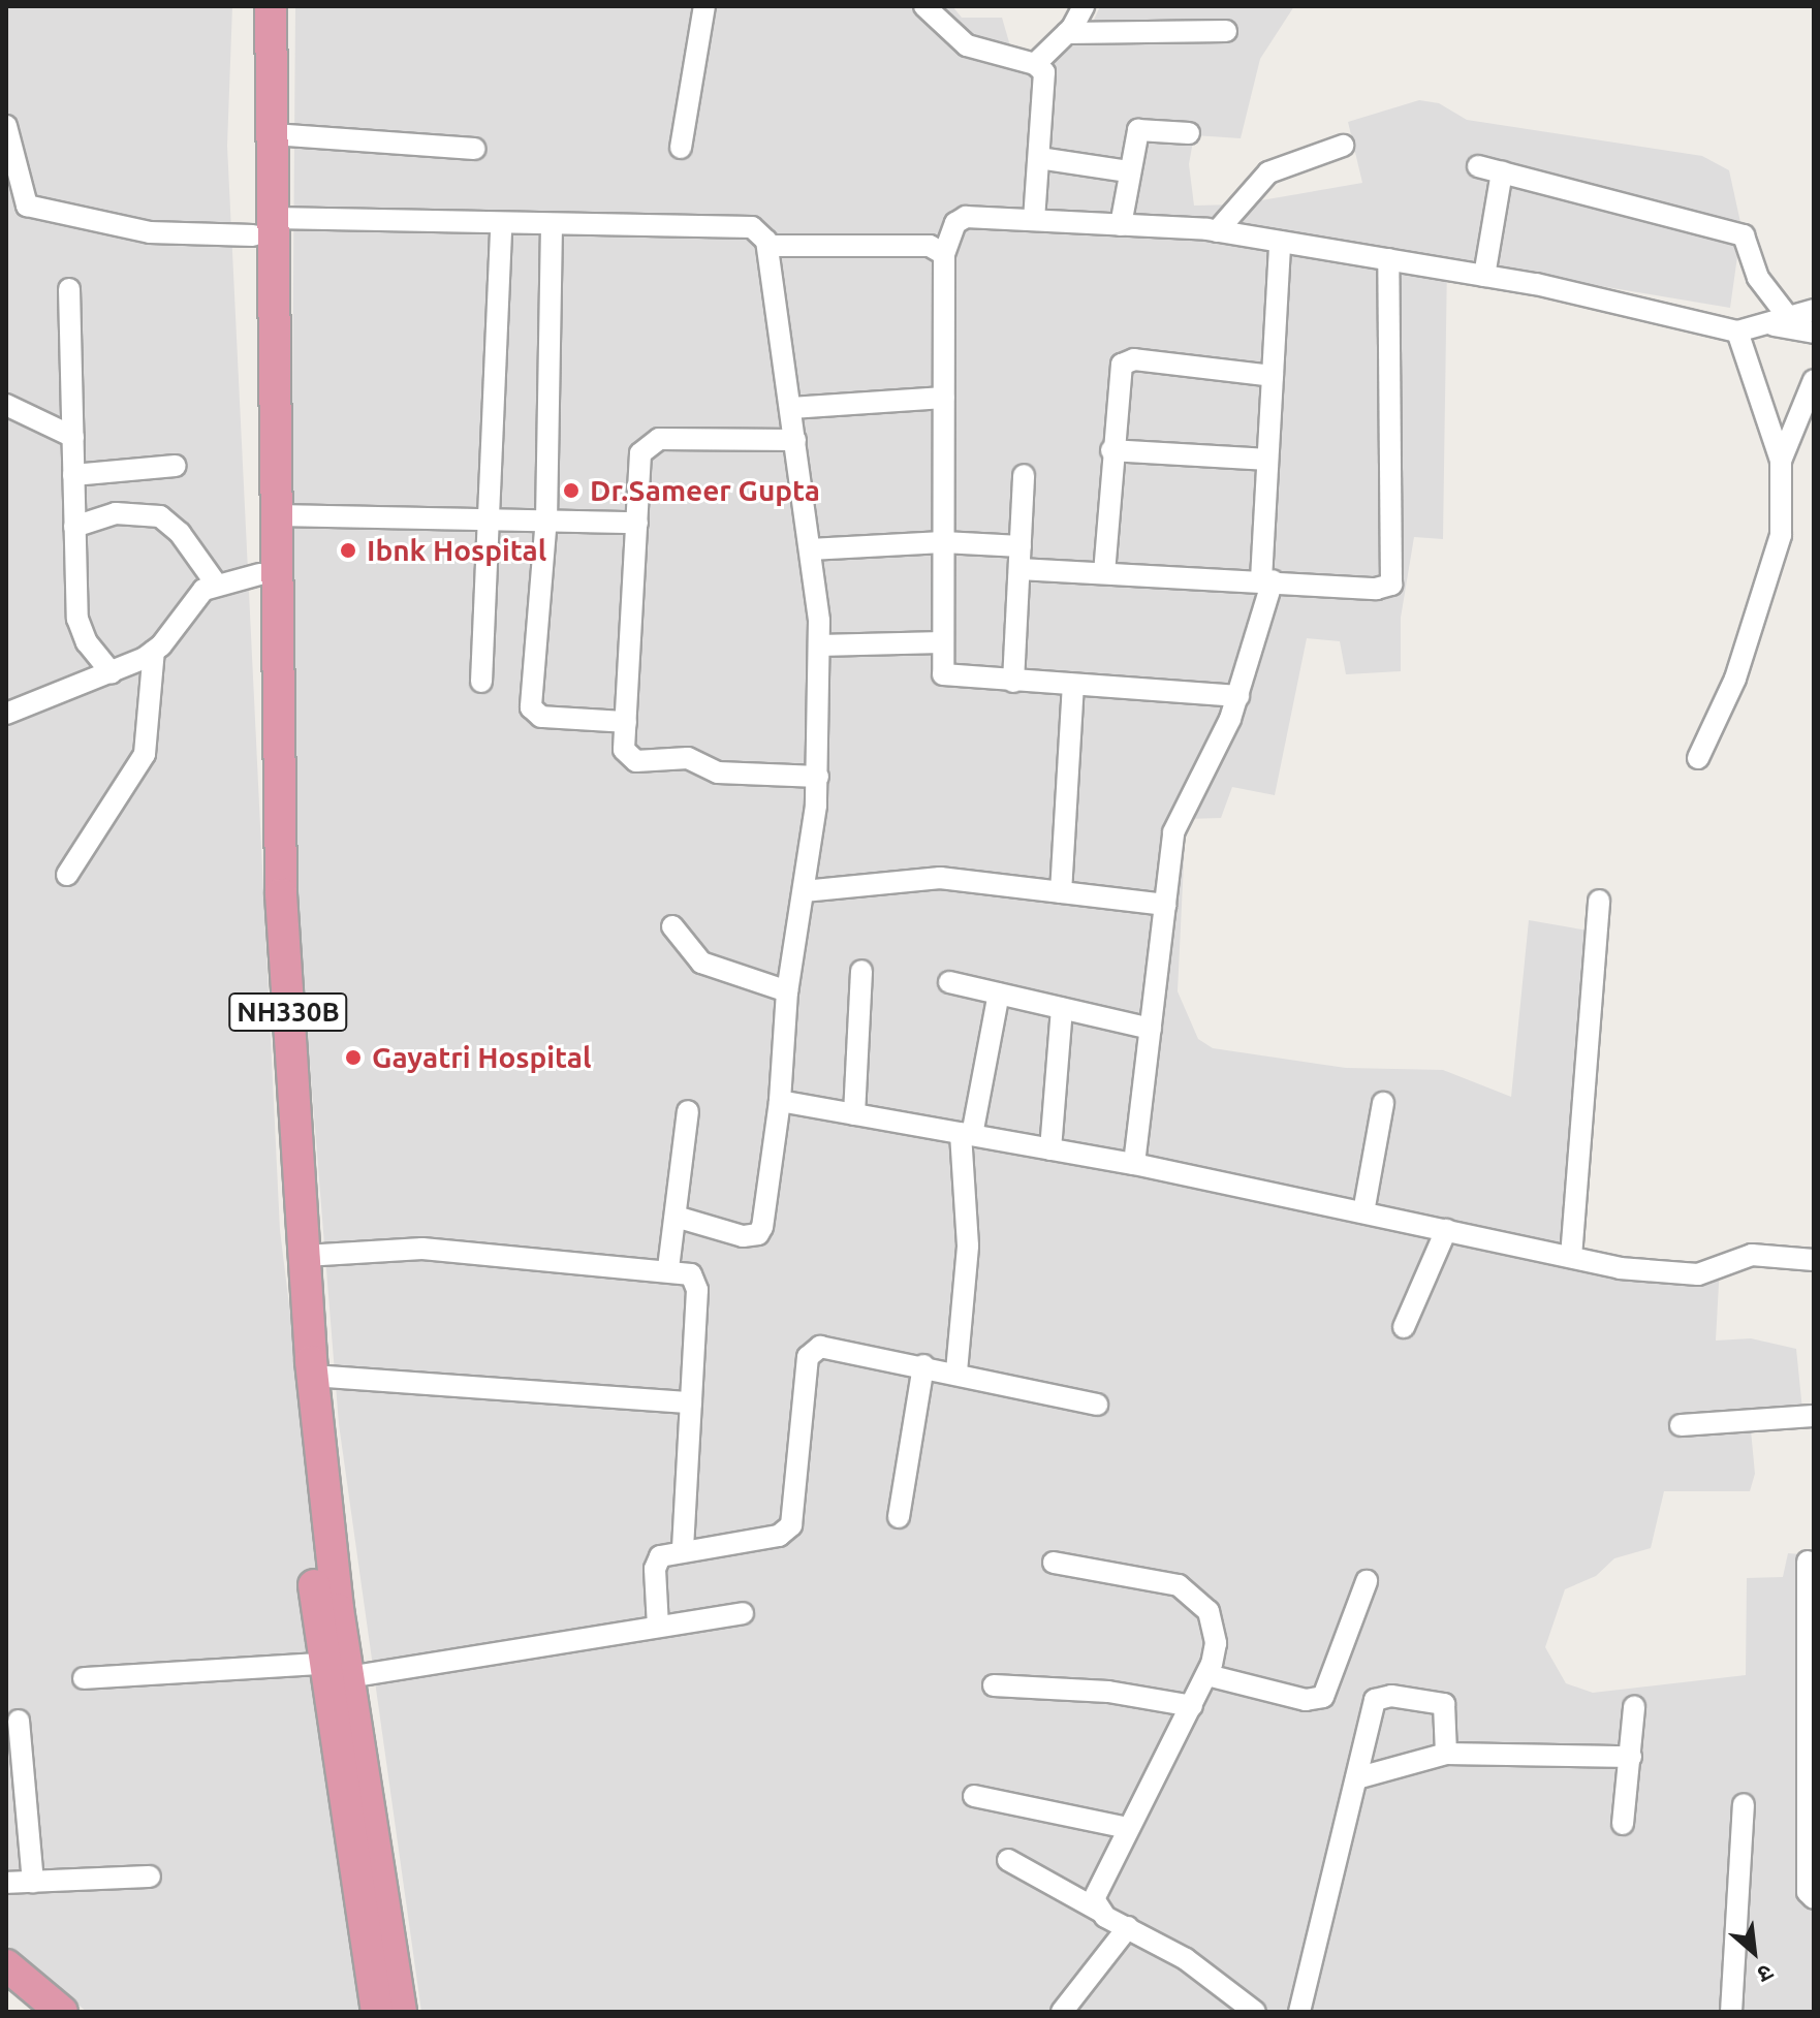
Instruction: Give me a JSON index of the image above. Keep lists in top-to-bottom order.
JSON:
{
  "streets": {
    "highway": ["NH330B"]
  },
  "places": ["Dr.Sameer Gupta", "Ibnk Hospital", "Gayatri Hospital"],
  "north": "bottom right"
}
